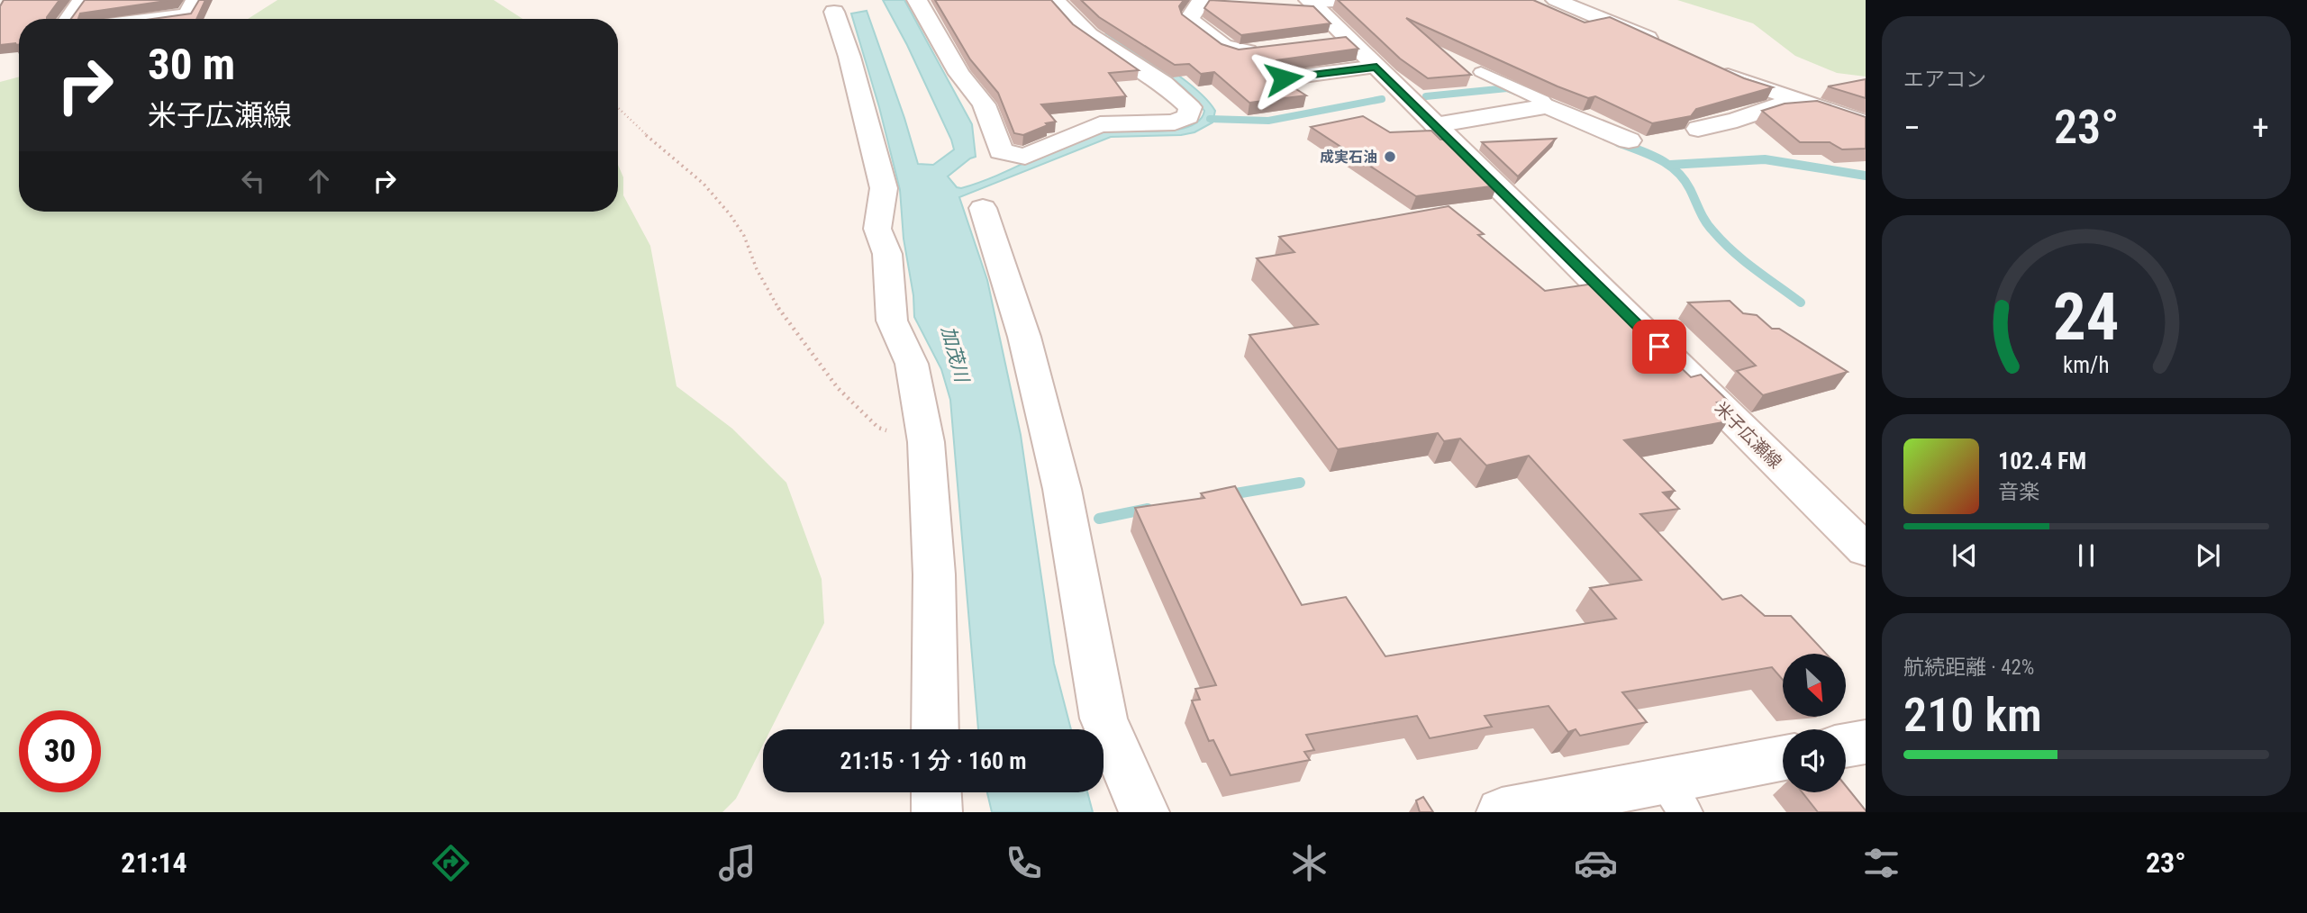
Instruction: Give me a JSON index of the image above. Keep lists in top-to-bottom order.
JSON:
{
  "streets": {
    "street": ["米子広瀬線"]
  },
  "water": ["加茂川"],
  "places": ["成実石油"],
  "north": "bottom right",
  "page": {
    "tile": [
      "エアコン",
      ["航続距離 · 42%", "210 km"]
    ],
    "turn": ["30 m", "米子広瀬線"],
    "heat": ["−", "23°", "+"],
    "song": ["102.4 FM", "音楽"],
    "limit": "30",
    "trip": "21:15 · 1 分 · 160 m",
    "tabs": ["21:14", "23°"],
    "gauge": ["24", "km/h"]
  }
}
